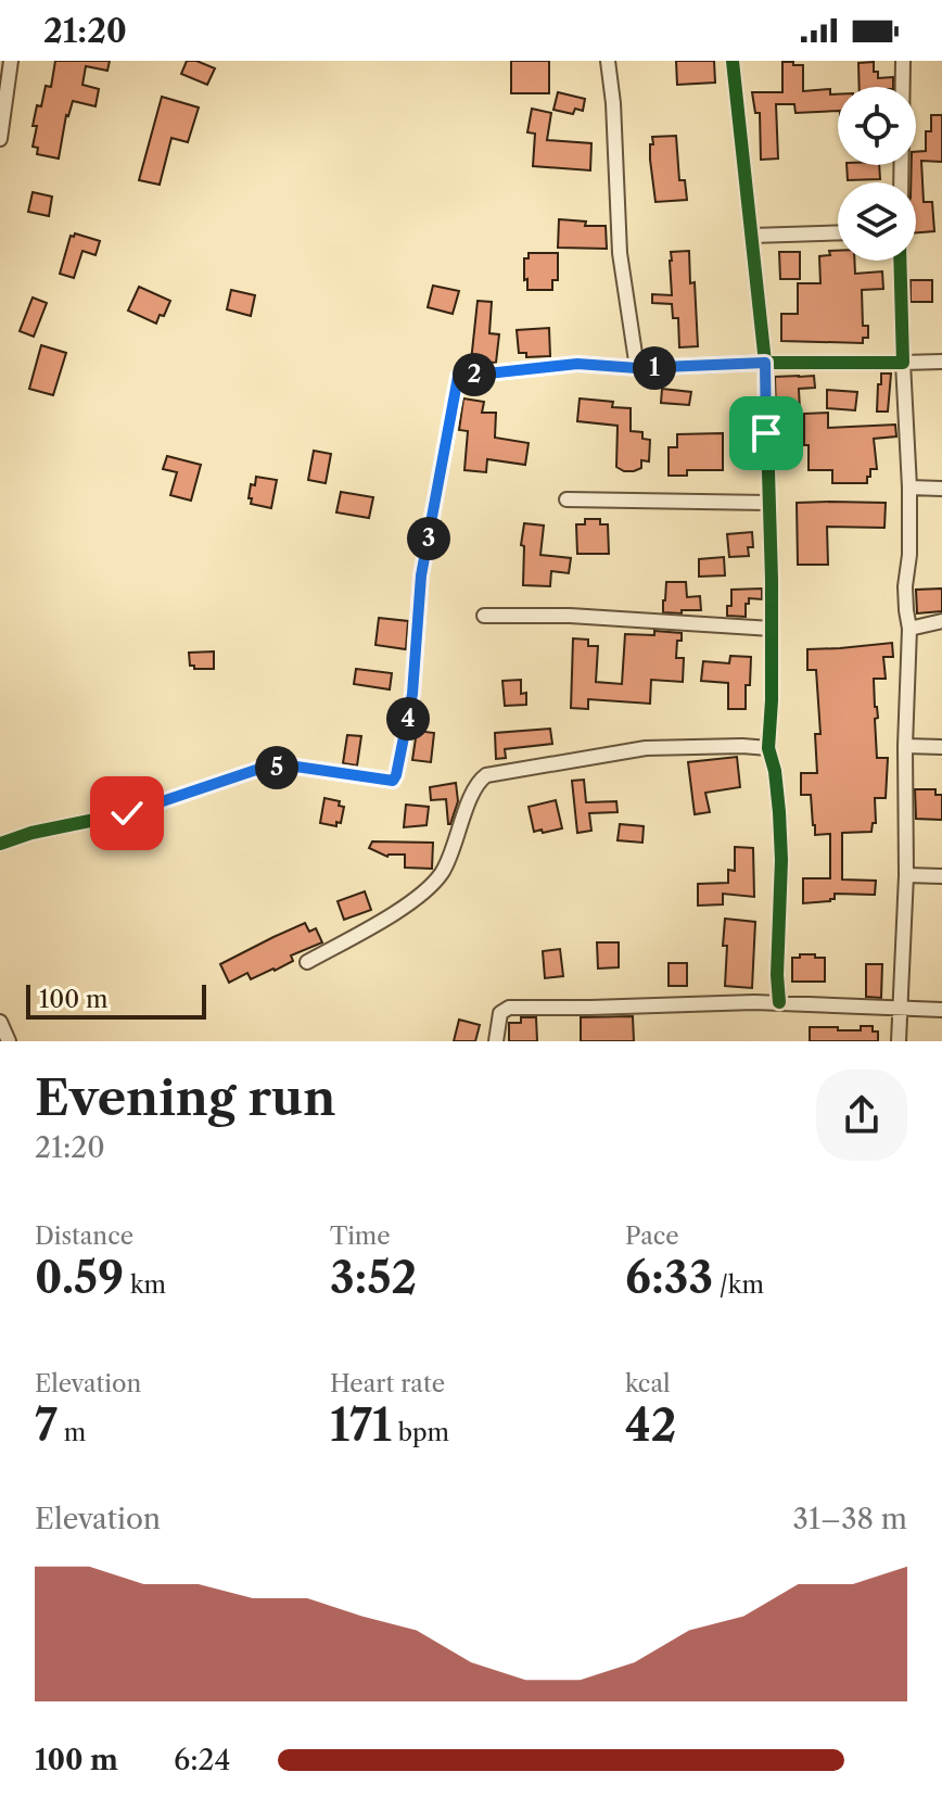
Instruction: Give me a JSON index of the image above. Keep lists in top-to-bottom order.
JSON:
{
  "scale_bar": "100 m",
  "page": {
    "status": "21:20",
    "pins": [
      "1",
      "2",
      "3",
      "4",
      "5"
    ],
    "scale": "100 m",
    "heading": ["Evening run", "21:20"],
    "stats": [
      ["Distance", "0.59 km"],
      ["Time", "3:52"],
      ["Pace", "6:33 /km"],
      ["Elevation", "7 m"],
      ["Heart rate", "171 bpm"],
      ["kcal", "42"]
    ],
    "chart": ["Elevation", "31–38 m"],
    "list": [
      {
        "name": "100 m",
        "note": "6:24"
      }
    ]
  }
}
